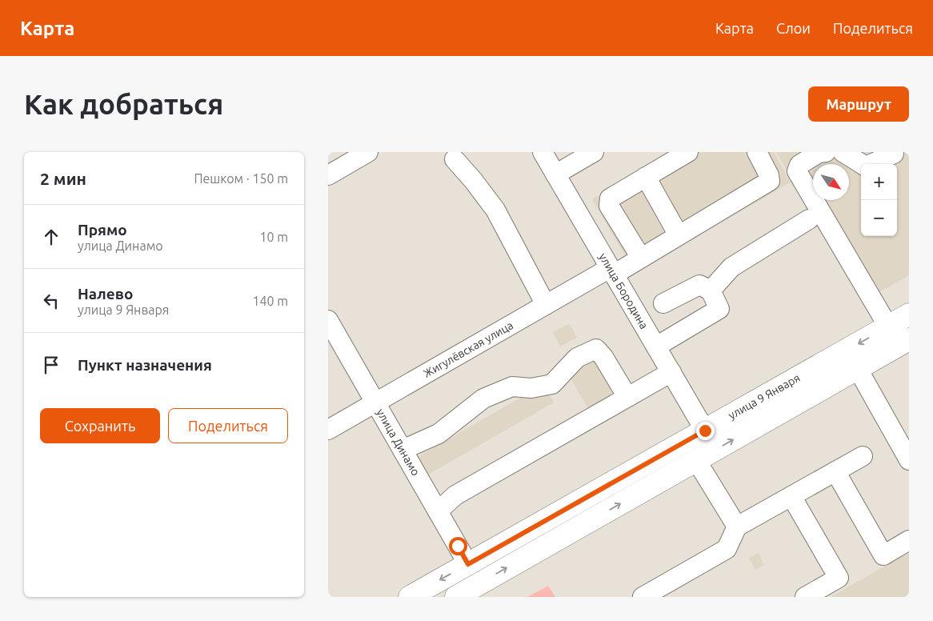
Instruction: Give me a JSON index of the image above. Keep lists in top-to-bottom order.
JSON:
{
  "streets": {
    "main road": ["улица 9 Января"],
    "street": ["улица Бородина", "Жигулёвская улица", "улица Динамо"]
  },
  "crossings": [
    ["улица Бородина", "Жигулёвская улица"],
    ["улица Бородина", "улица 9 Января"],
    ["Жигулёвская улица", "улица Динамо"],
    ["улица 9 Января", "улица Динамо"]
  ],
  "north": "bottom right",
  "page": {
    "header": "Карта",
    "nav": ["Карта", "Слои", "Поделиться"],
    "buttons": [
      "Маршрут",
      ["Сохранить", "Поделиться"]
    ],
    "title": "Как добраться",
    "heading": ["2 мин", "Пешком · 150 m"],
    "map_buttons": ["+", "−"],
    "list": [
      ["Прямо", "улица Динамо", "10 m"],
      ["Налево", "улица 9 Января", "140 m"],
      "Пункт назначения"
    ]
  }
}
